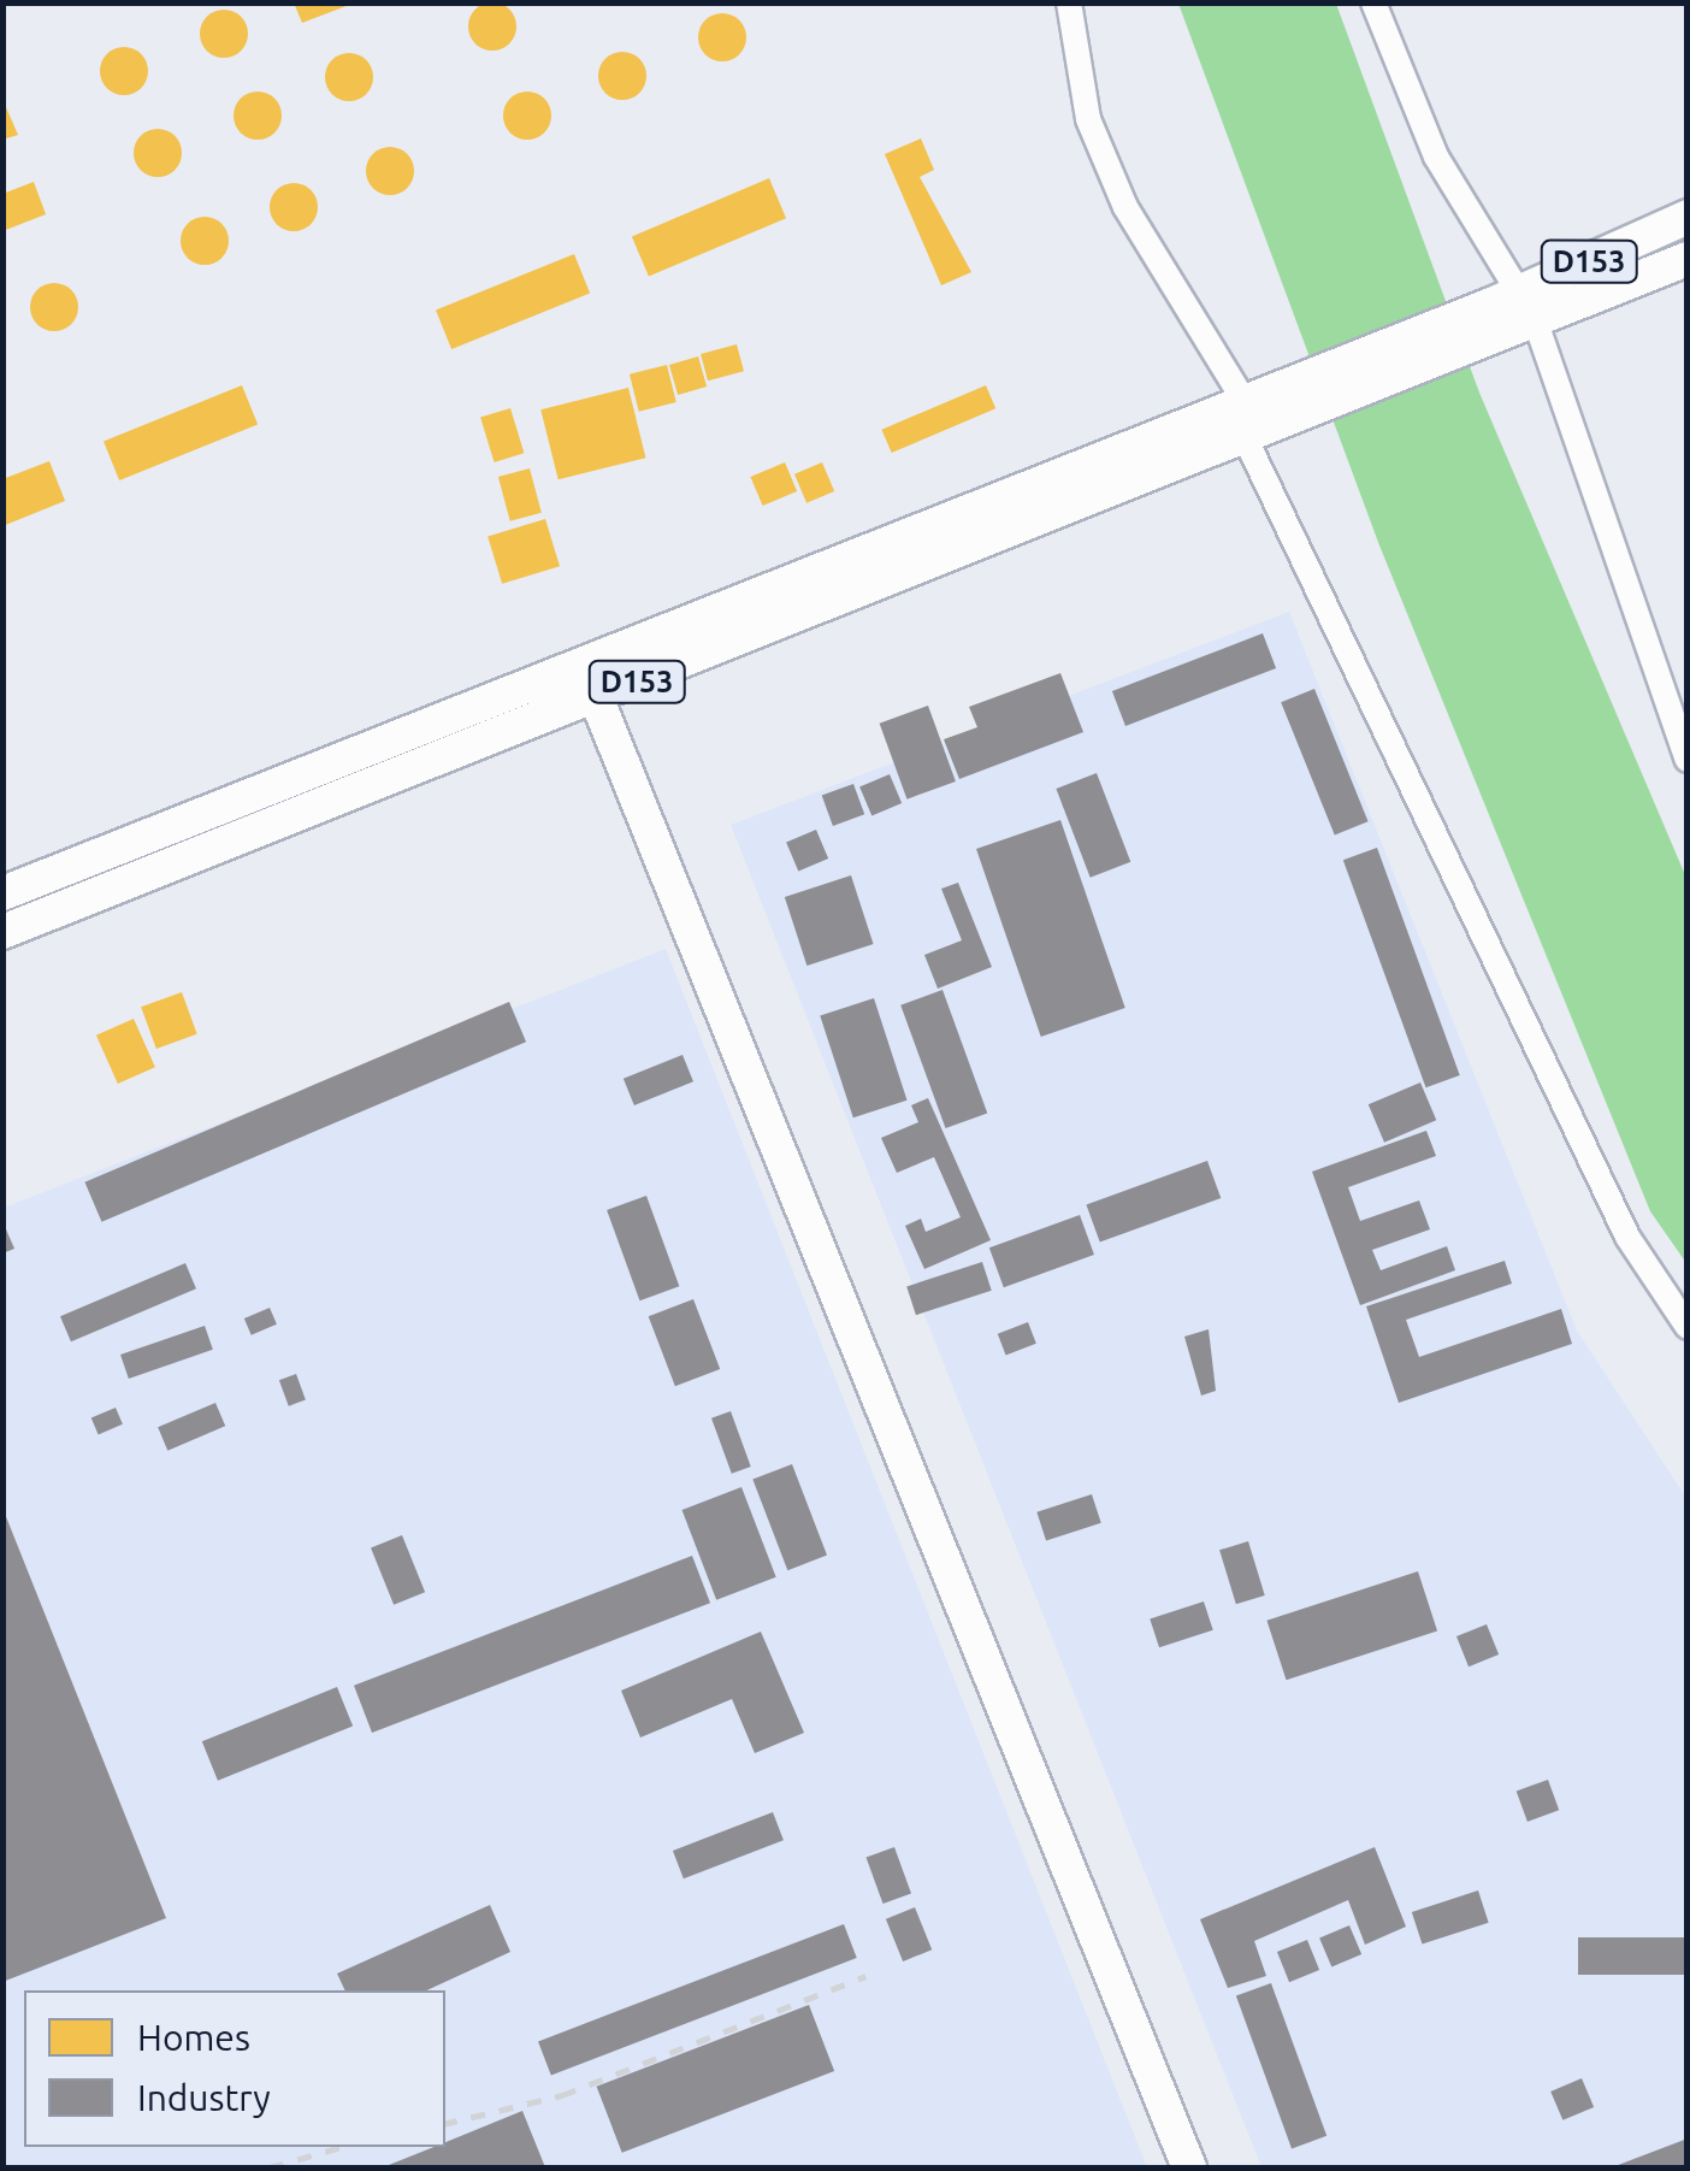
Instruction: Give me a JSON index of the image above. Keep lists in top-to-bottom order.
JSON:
{
  "streets": {
    "main road": ["D153"]
  },
  "legend": ["Homes", "Industry"]
}
